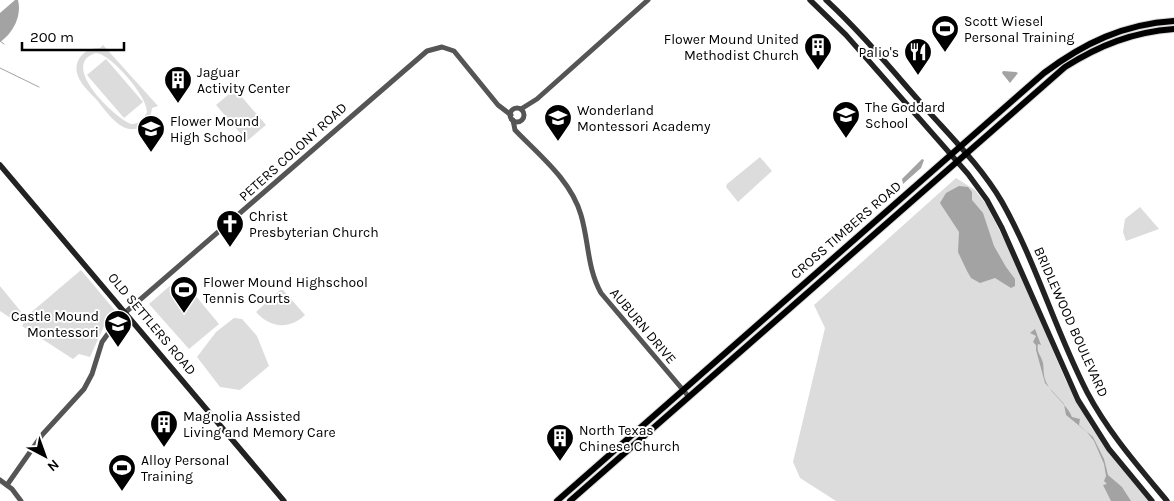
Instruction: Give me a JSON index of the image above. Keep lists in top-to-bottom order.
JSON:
{
  "streets": {
    "main road": ["CROSS TIMBERS ROAD", "BRIDLEWOOD BOULEVARD", "OLD SETTLERS ROAD"],
    "street": ["PETERS COLONY ROAD", "AUBURN DRIVE"]
  },
  "crossings": [
    ["PETERS COLONY ROAD", "OLD SETTLERS ROAD"],
    ["PETERS COLONY ROAD", "AUBURN DRIVE"],
    ["CROSS TIMBERS ROAD", "BRIDLEWOOD BOULEVARD"],
    ["CROSS TIMBERS ROAD", "AUBURN DRIVE"]
  ],
  "places": {
    "sports": ["Scott Wiesel Personal Training", "Flower Mound Highschool Tennis Courts", "Alloy Personal Training"],
    "building": [
      "Flower Mound United Methodist Church",
      "Jaguar Activity Center",
      "Magnolia Assisted Living and Memory Care",
      "North Texas Chinese Church"
    ],
    "restaurant": ["Palio's"],
    "school or university": [
      "The Goddard School",
      "Wonderland Montessori Academy",
      "Flower Mound High School",
      "Castle Mound Montessori"
    ],
    "church": ["Christ Presbyterian Church"]
  },
  "scale_bar": "200 m",
  "north": "bottom right"
}
